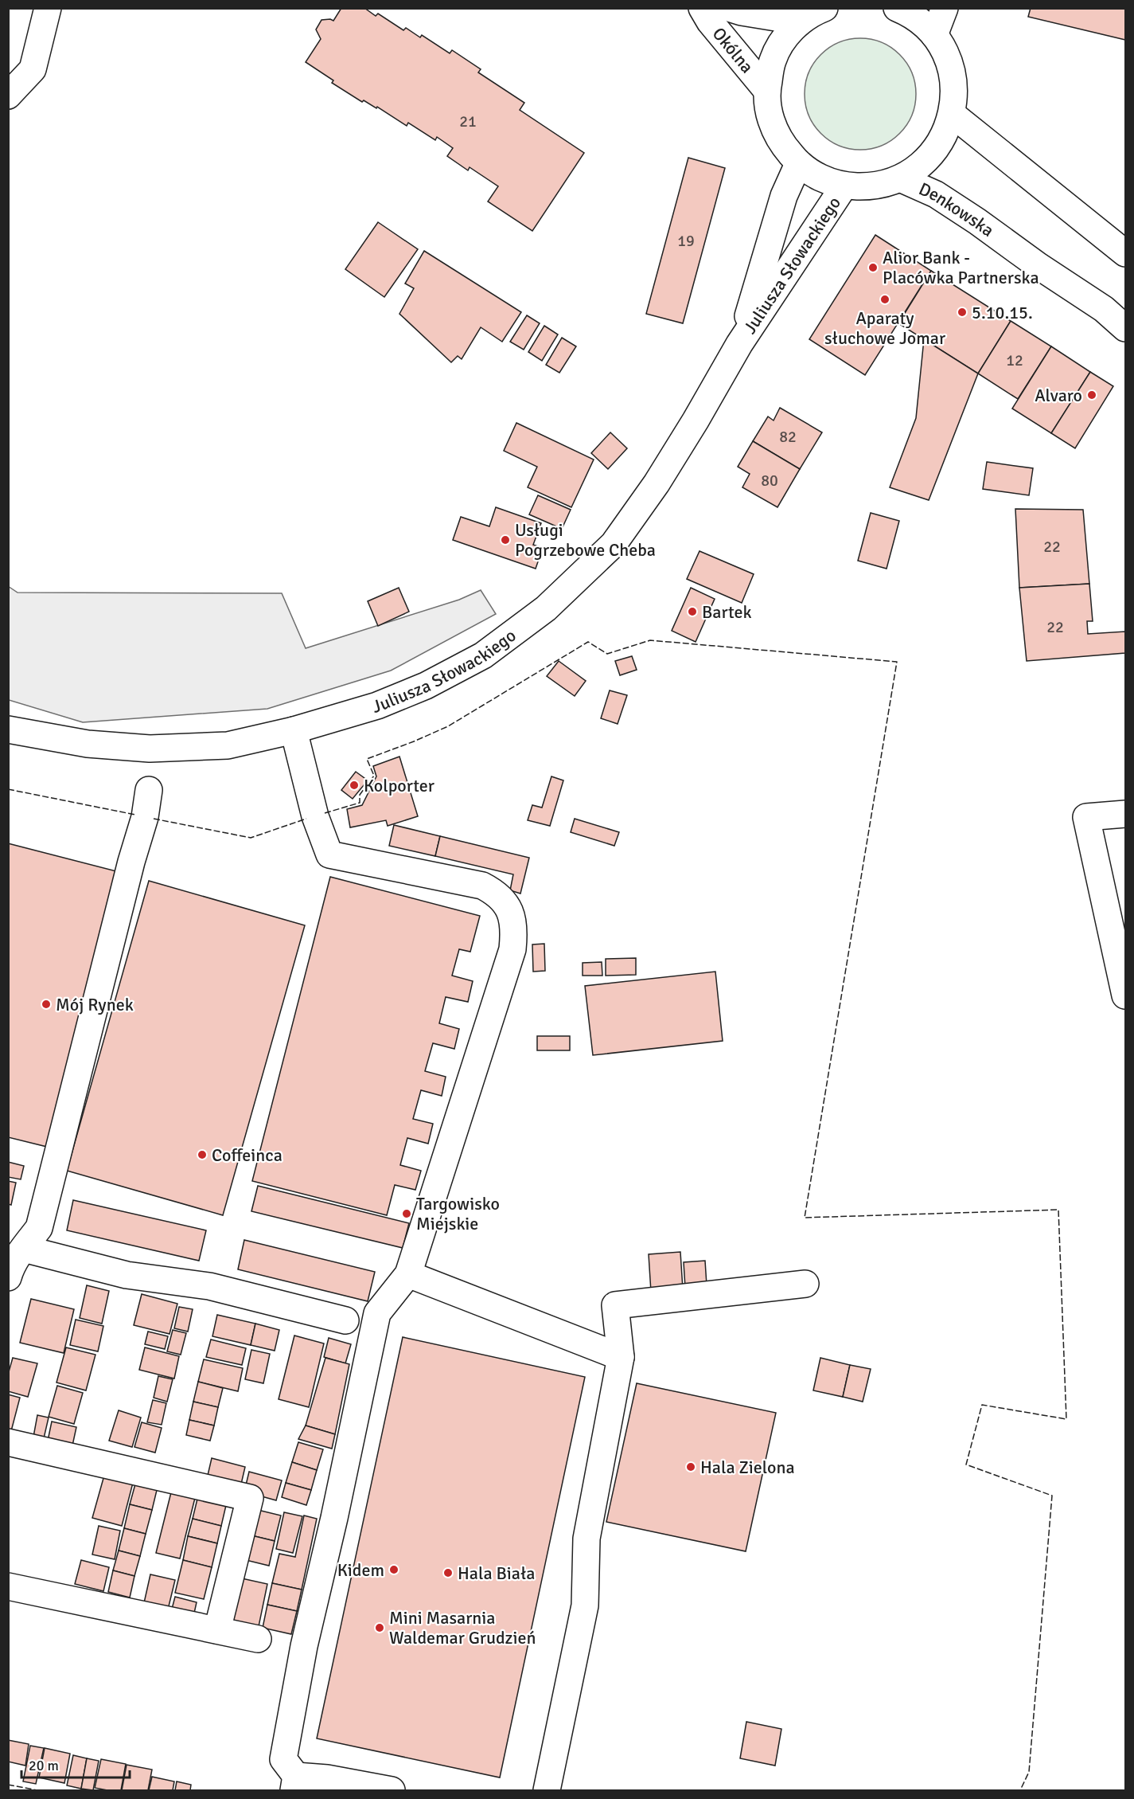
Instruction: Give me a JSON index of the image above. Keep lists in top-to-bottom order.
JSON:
{
  "streets": {
    "street": ["Okólna", "Denkowska", "Juliusza Słowackiego"]
  },
  "places": [
    "Alior Bank - Placówka Partnerska",
    "Aparaty słuchowe Jomar",
    "5.10.15.",
    "Alvaro",
    "Usługi Pogrzebowe Cheba",
    "Bartek",
    "Kolporter",
    "Mój Rynek",
    "Coffeinca",
    "Targowisko Miejskie",
    "Hala Zielona",
    "Kidem",
    "Hala Biała",
    "Mini Masarnia Waldemar Grudzień"
  ],
  "house_numbers": [
    "21",
    "19",
    "12",
    "82",
    "80",
    "22",
    "22"
  ],
  "scale_bar": "20 m"
}
